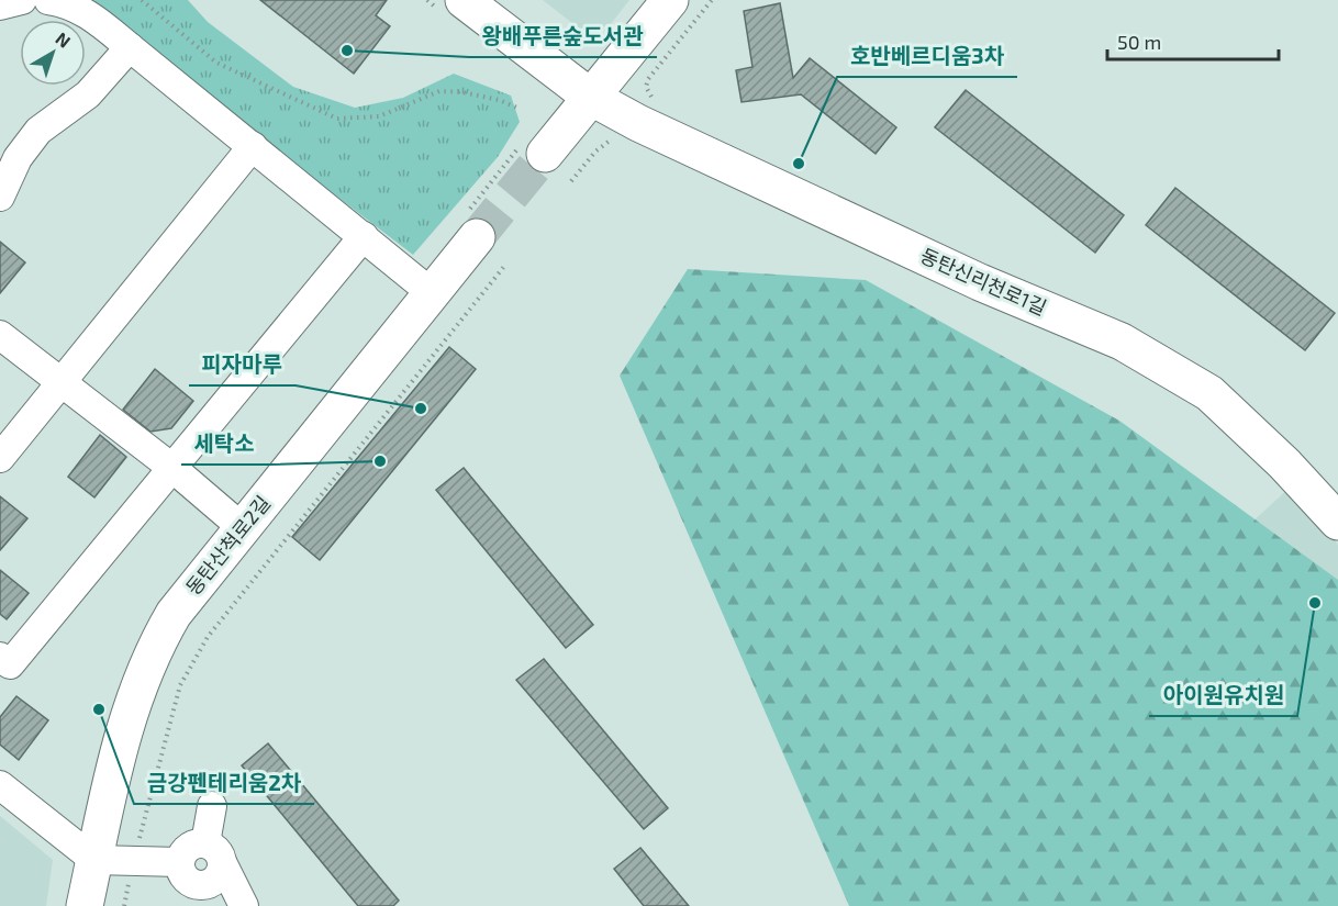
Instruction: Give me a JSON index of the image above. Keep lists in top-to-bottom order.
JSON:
{
  "streets": {
    "street": ["동탄신리천로1길", "동탄산척로2길"]
  },
  "places": [
    "왕배푸른숲도서관",
    "호반베르디움3차",
    "피자마루",
    "세탁소",
    "아이원유치원",
    "금강펜테리움2차"
  ],
  "scale_bar": "50 m",
  "north": "top right"
}
